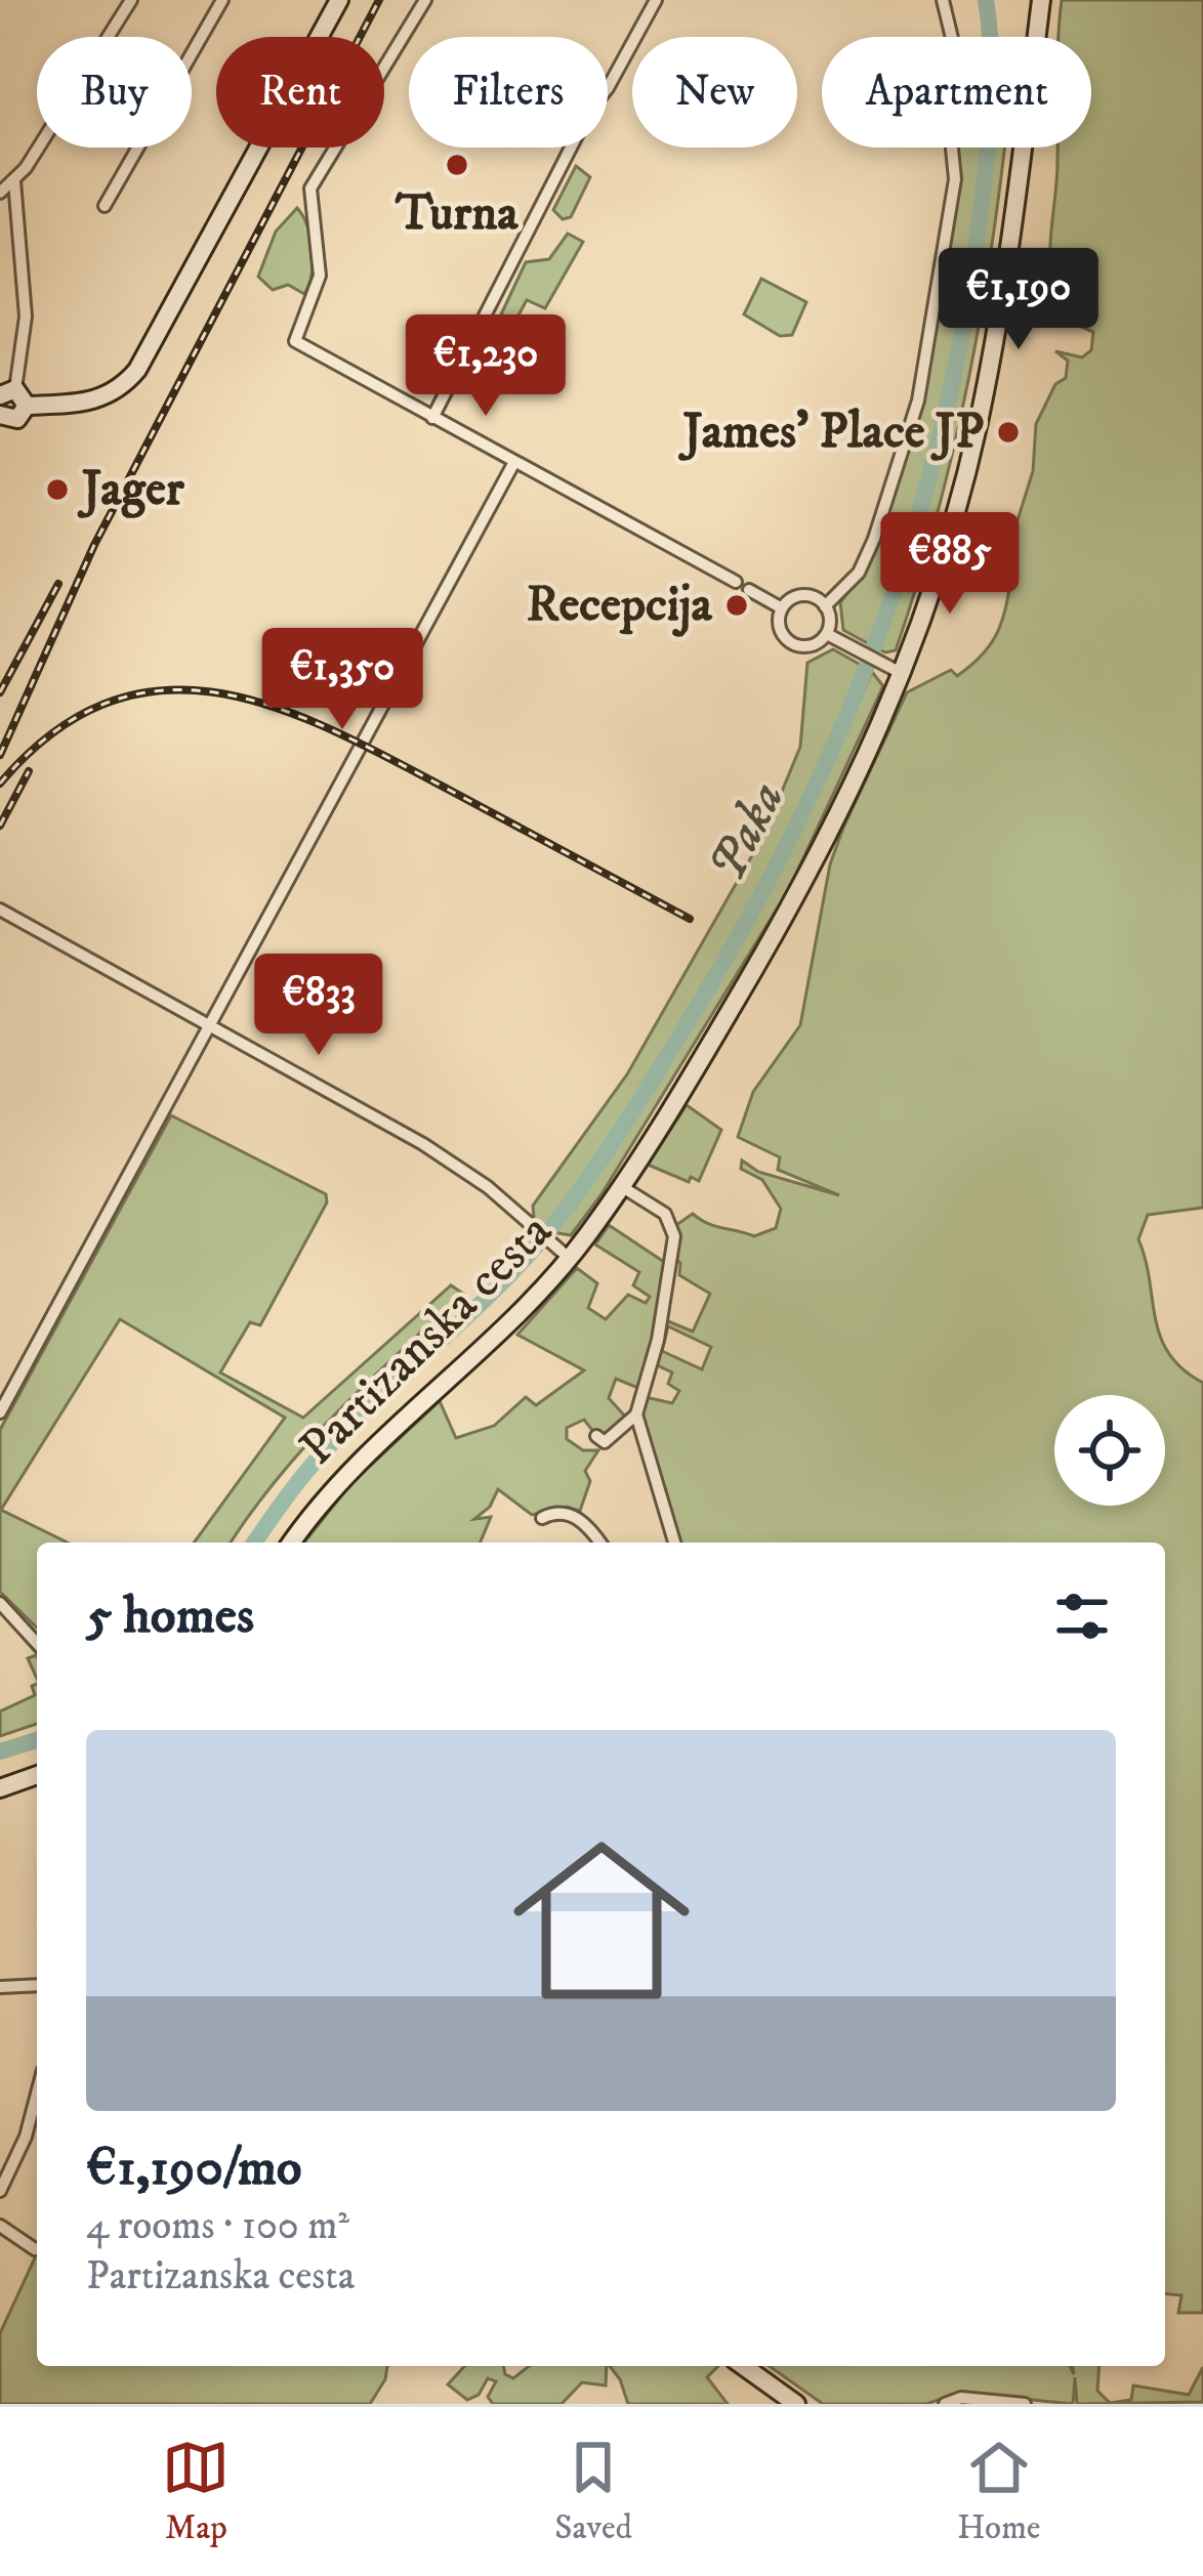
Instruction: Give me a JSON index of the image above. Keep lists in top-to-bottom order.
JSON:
{
  "streets": {
    "main road": ["Partizanska cesta"]
  },
  "water": ["Paka"],
  "places": [
    "Turna",
    "James' Place JP",
    "Jager",
    "Recepcija"
  ],
  "page": {
    "chip": [
      "Buy",
      "Rent",
      "Filters",
      "New",
      "Apartment"
    ],
    "price": [
      "€1,190",
      "€1,230",
      "€885",
      "€1,350",
      "€833"
    ],
    "heading": "5 homes",
    "list": [
      {
        "name": "€1,190/mo",
        "note": "4 rooms · 100 m² · Partizanska cesta"
      }
    ],
    "tabs": ["Map", "Saved", "Home"]
  }
}
